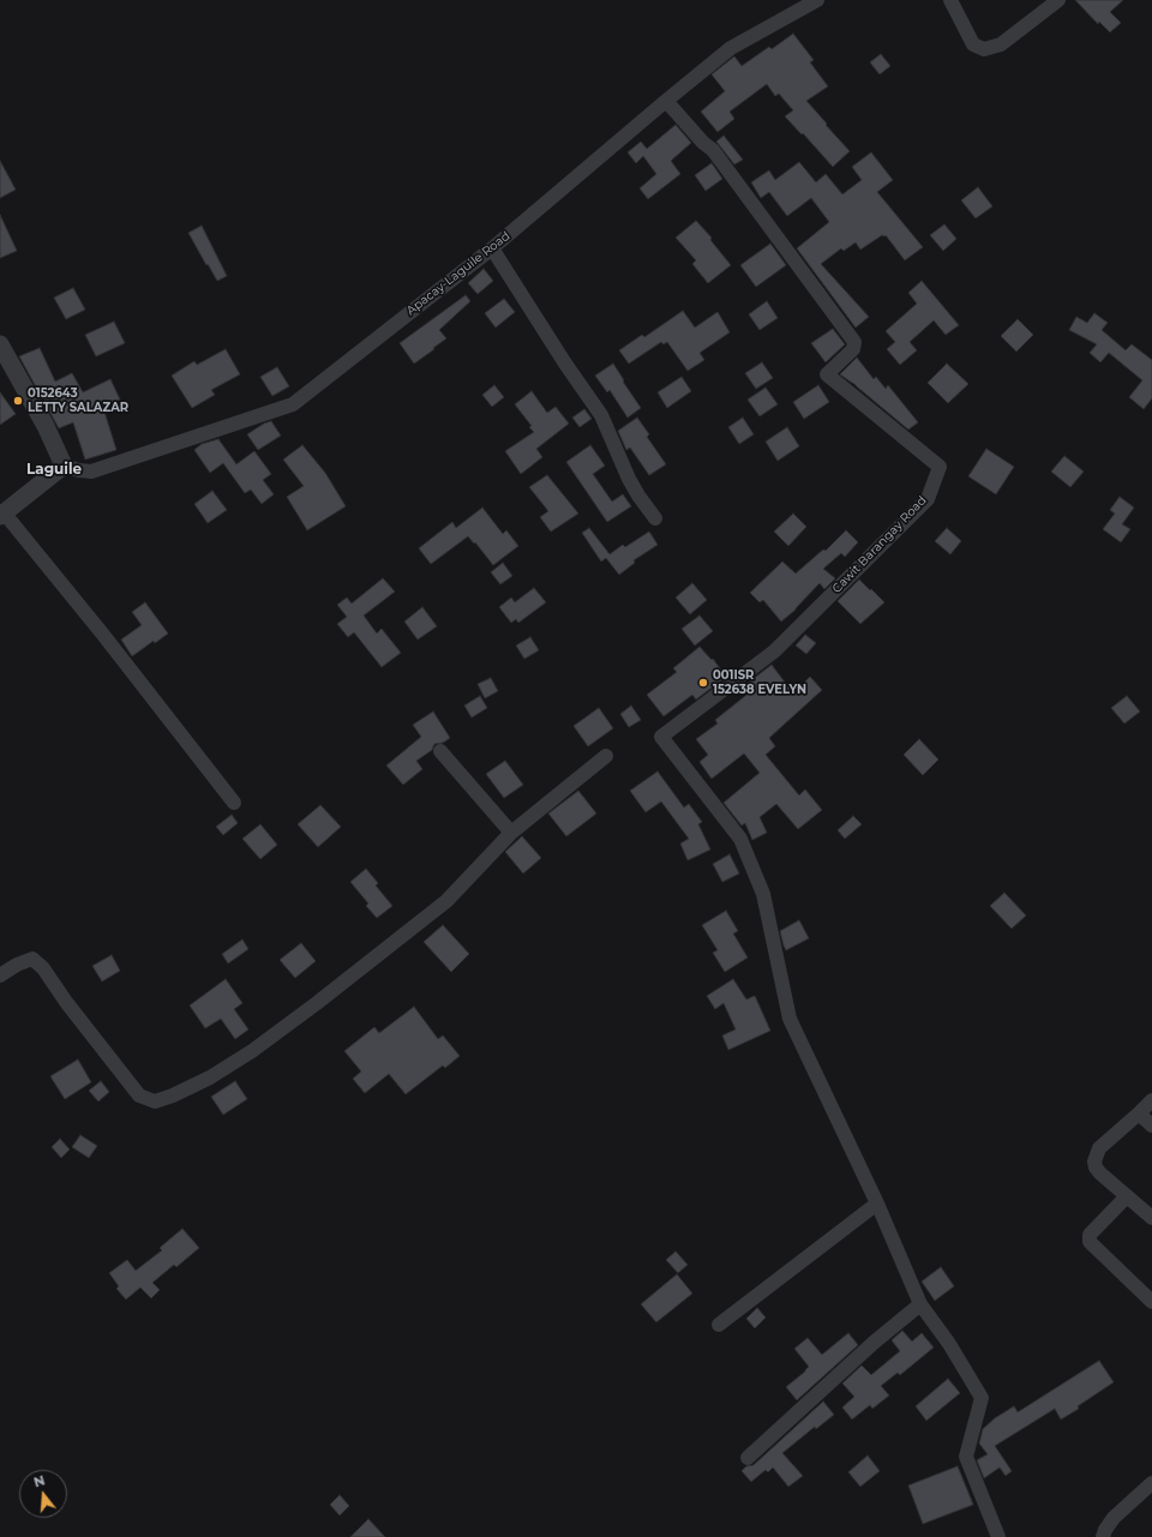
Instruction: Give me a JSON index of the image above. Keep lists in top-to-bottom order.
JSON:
{
  "streets": {
    "street": ["Apacay-Laguile Road", "Cawit Barangay Road"]
  },
  "crossings": [
    ["Apacay-Laguile Road", "Cawit Barangay Road"]
  ],
  "districts": ["Laguile"],
  "places": ["0152643 LETTY SALAZAR", "001ISR 152638 EVELYN"],
  "north": "top"
}
